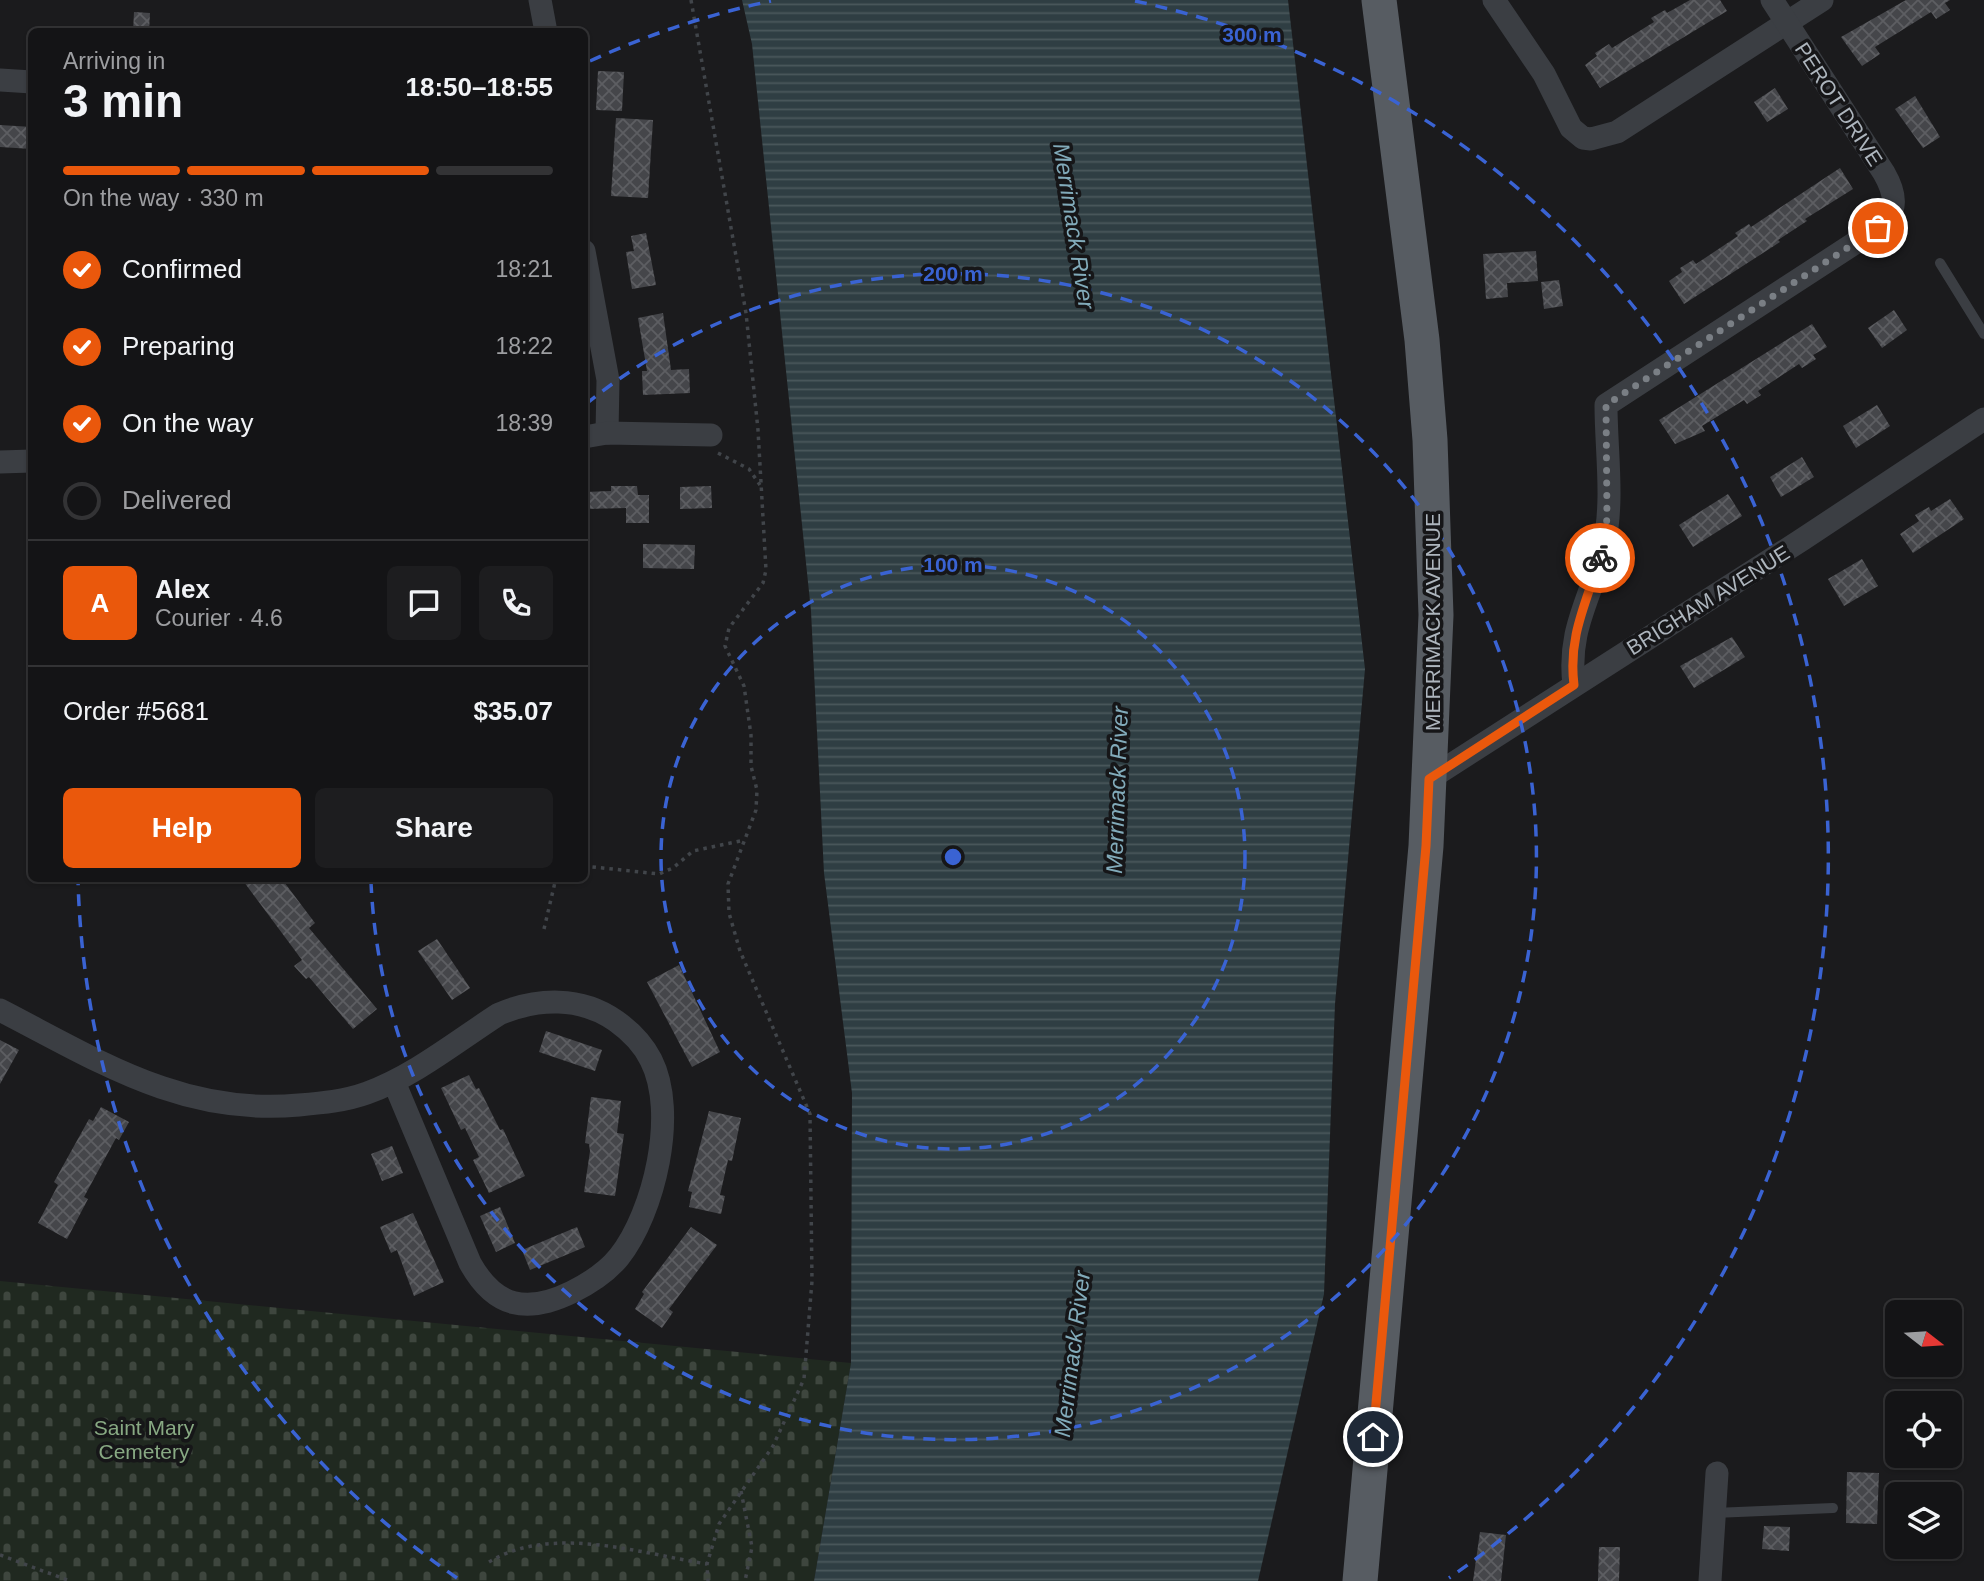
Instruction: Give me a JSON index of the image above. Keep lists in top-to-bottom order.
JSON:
{
  "streets": {
    "main road": ["MERRIMACK AVENUE"],
    "street": ["PEROT DRIVE", "BRIGHAM AVENUE"]
  },
  "crossings": [
    ["PEROT DRIVE", "BRIGHAM AVENUE"],
    ["BRIGHAM AVENUE", "MERRIMACK AVENUE"]
  ],
  "water": ["Merrimack River"],
  "parks": ["Saint Mary Cemetery"],
  "north": "right",
  "page": {
    "heading": ["3 min", "Arriving in", "18:50–18:55"],
    "panel": [
      "Alex",
      "Courier · 4.6",
      "Order #5681",
      "$35.07"
    ],
    "bar": "On the way · 330 m",
    "list": [
      ["Confirmed", "18:21"],
      ["Preparing", "18:22"],
      ["On the way", "18:39"],
      "Delivered"
    ],
    "round": "A",
    "buttons": ["Help", "Share"]
  },
  "rings": ["300 m", "200 m", "100 m"]
}
